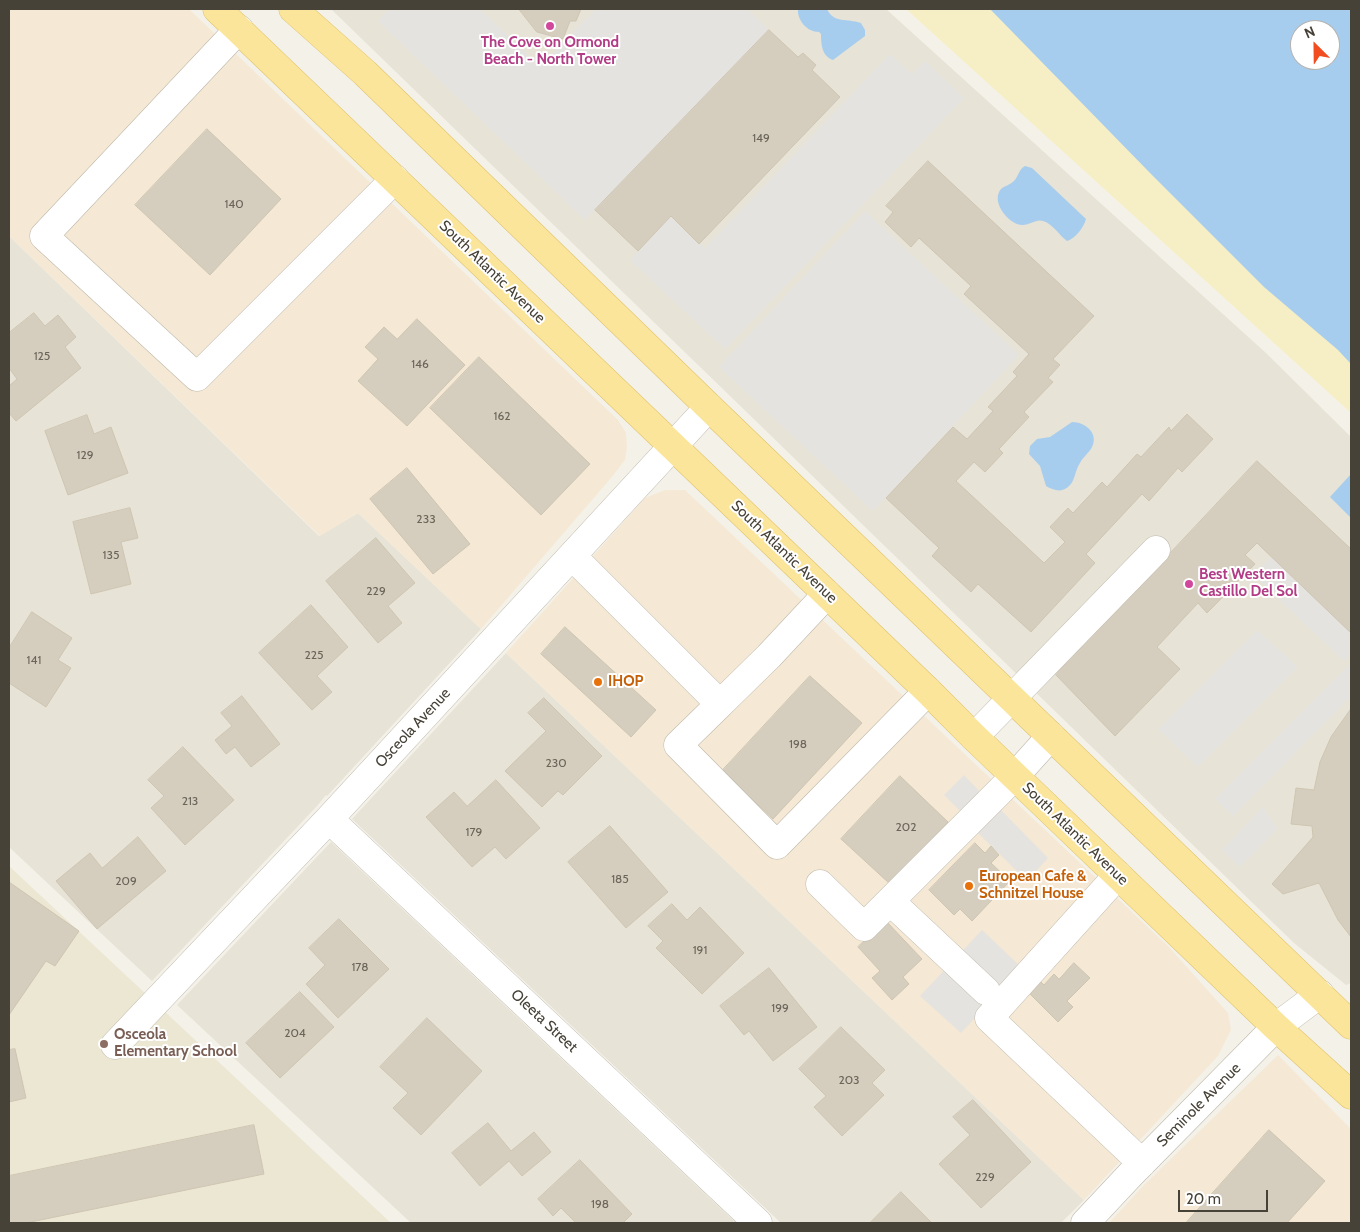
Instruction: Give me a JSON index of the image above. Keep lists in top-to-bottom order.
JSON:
{
  "streets": {
    "main road": ["South Atlantic Avenue"],
    "street": ["Osceola Avenue", "Oleeta Street", "Seminole Avenue"]
  },
  "crossings": [
    ["South Atlantic Avenue", "Osceola Avenue"],
    ["South Atlantic Avenue", "Seminole Avenue"],
    ["Osceola Avenue", "Oleeta Street"]
  ],
  "places": [
    "The Cove on Ormond Beach - North Tower",
    "Best Western Castillo Del Sol",
    "IHOP",
    "European Cafe & Schnitzel House",
    "Osceola Elementary School"
  ],
  "house_numbers": [
    "149",
    "140",
    "125",
    "146",
    "162",
    "129",
    "233",
    "135",
    "229",
    "225",
    "141",
    "198",
    "230",
    "213",
    "202",
    "179",
    "185",
    "209",
    "191",
    "178",
    "199",
    "204",
    "203",
    "229",
    "198"
  ],
  "scale_bar": "20 m",
  "north": "top left"
}
